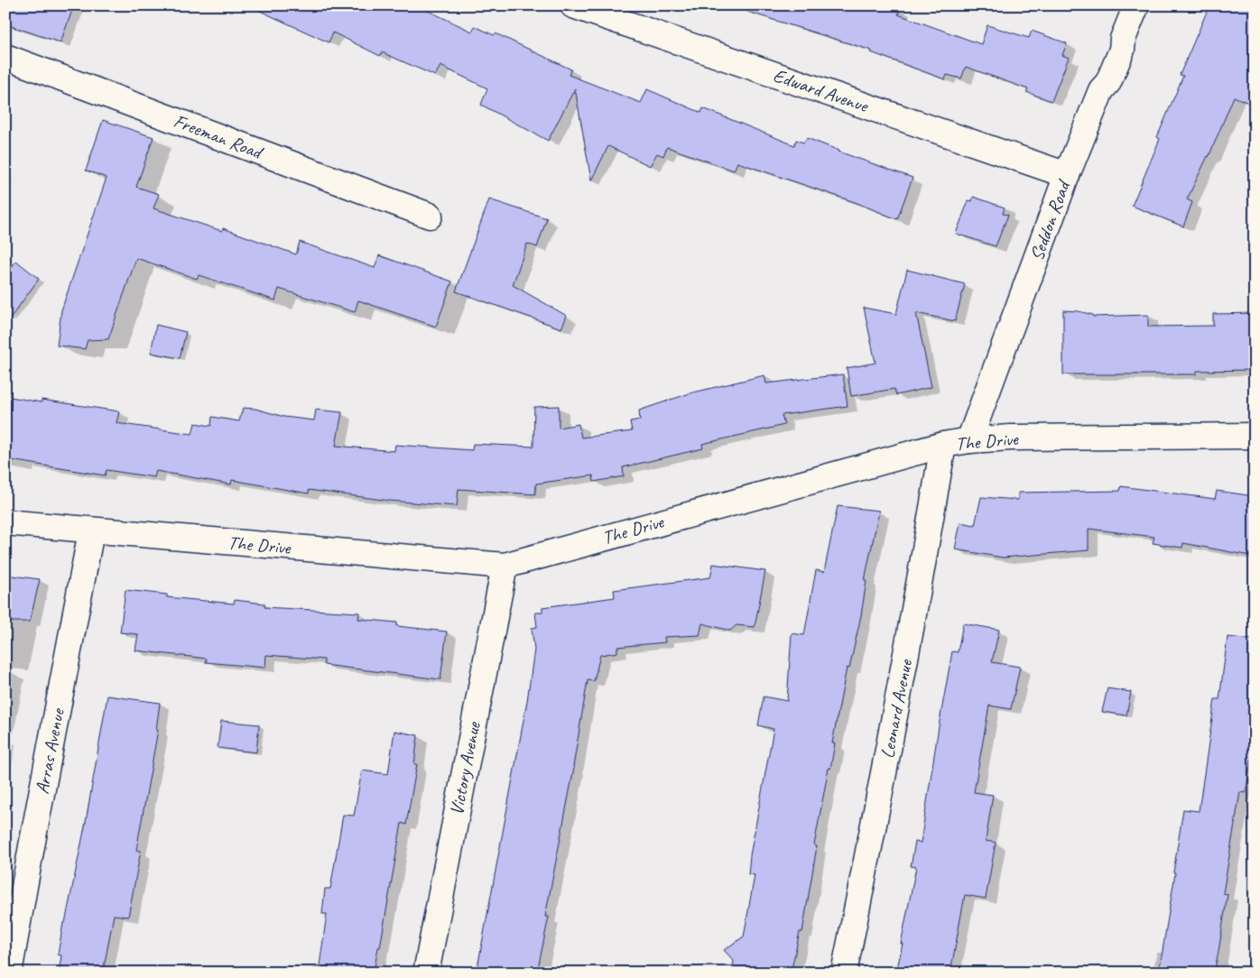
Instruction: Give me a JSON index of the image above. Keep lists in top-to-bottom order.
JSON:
{
  "streets": {
    "street": [
      "Edward Avenue",
      "Freeman Road",
      "Seddon Road",
      "The Drive",
      "Leonard Avenue",
      "Arras Avenue",
      "Victory Avenue"
    ]
  },
  "crossings": [
    ["Edward Avenue", "Seddon Road"],
    ["Seddon Road", "The Drive"],
    ["The Drive", "Leonard Avenue"],
    ["The Drive", "Arras Avenue"],
    ["The Drive", "Victory Avenue"]
  ]
}
